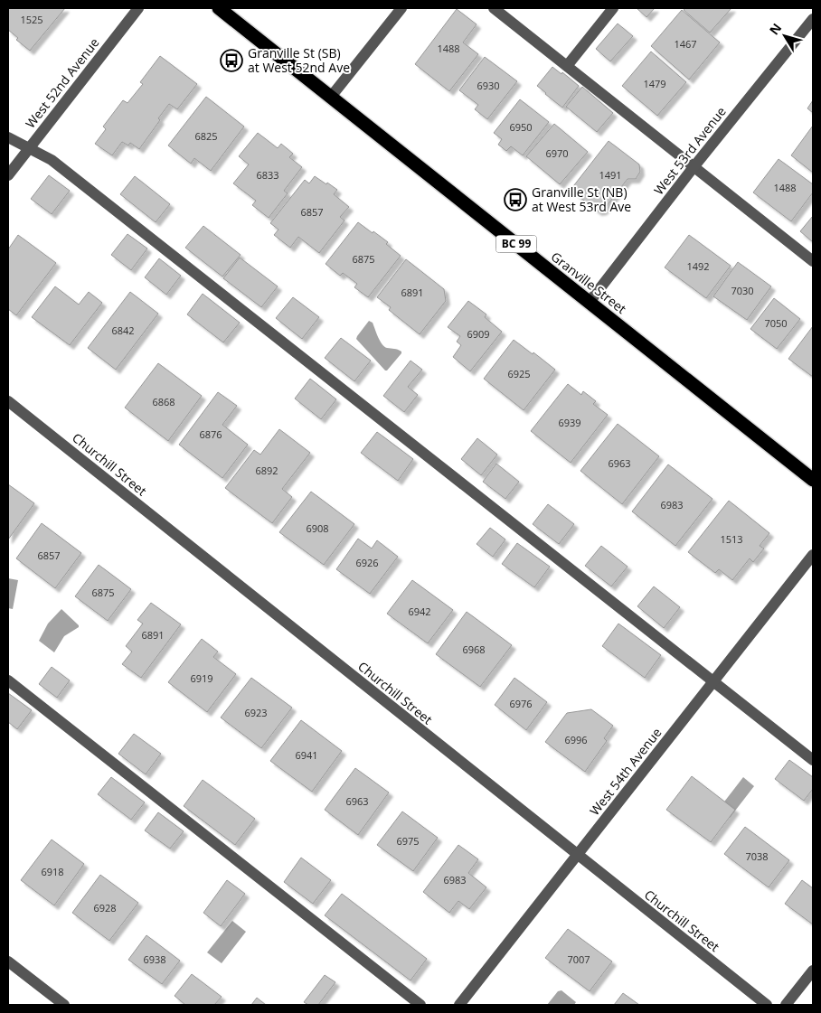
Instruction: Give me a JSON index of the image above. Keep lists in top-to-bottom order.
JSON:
{
  "streets": {
    "highway": ["BC 99", "Granville Street"],
    "street": [
      "West 52nd Avenue",
      "West 53rd Avenue",
      "Churchill Street",
      "West 54th Avenue"
    ]
  },
  "crossings": [
    ["West 53rd Avenue", "Granville Street"],
    ["Churchill Street", "West 54th Avenue"]
  ],
  "places": {
    "bus stop": ["Granville St (SB) at West 52nd Ave", "Granville St (NB) at West 53rd Ave"]
  },
  "house_numbers": [
    "1525",
    "1467",
    "1488",
    "1479",
    "6930",
    "6950",
    "6825",
    "6970",
    "6833",
    "1491",
    "1488",
    "6857",
    "6875",
    "1492",
    "7030",
    "6891",
    "7050",
    "6842",
    "6909",
    "6925",
    "6868",
    "6939",
    "6876",
    "6963",
    "6892",
    "6983",
    "6908",
    "1513",
    "6857",
    "6926",
    "6875",
    "6942",
    "6891",
    "6968",
    "6919",
    "6976",
    "6923",
    "6996",
    "6941",
    "6963",
    "6975",
    "7038",
    "6918",
    "6983",
    "6928",
    "6938",
    "7007"
  ],
  "north": "top left"
}
